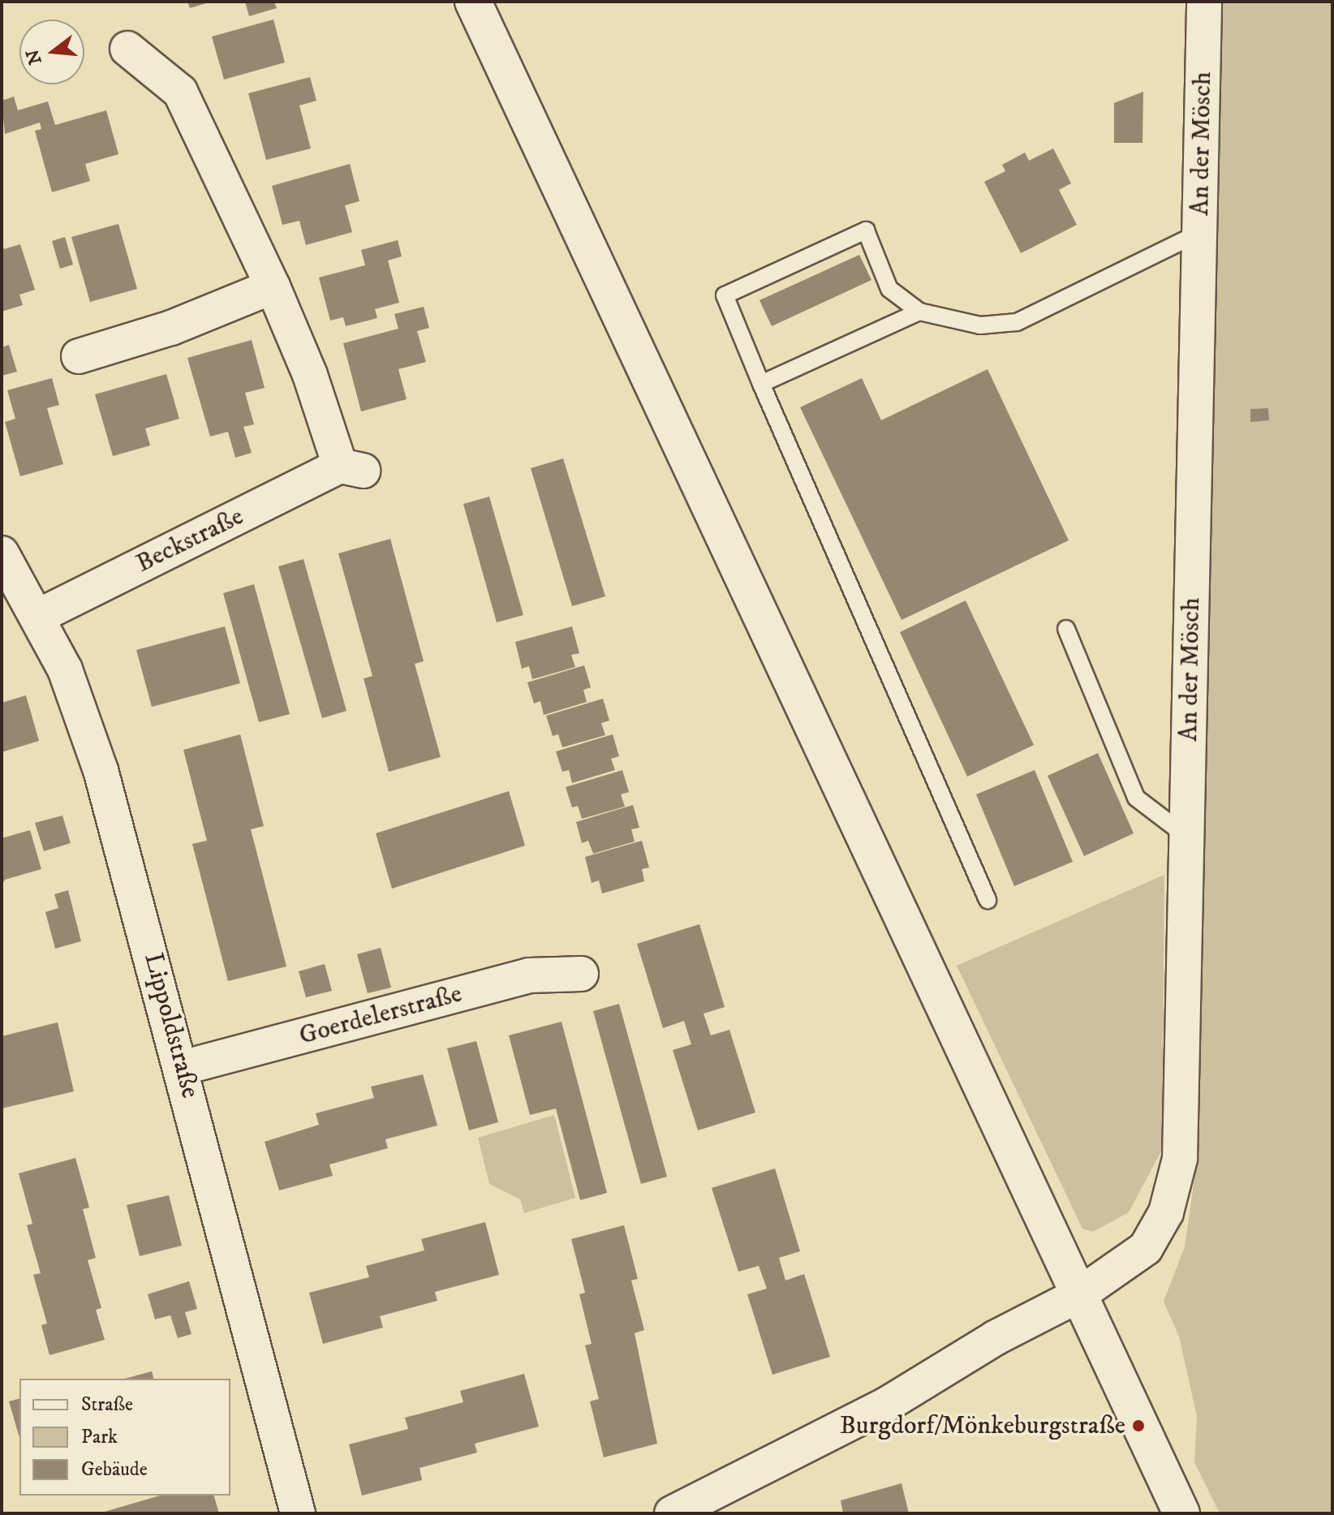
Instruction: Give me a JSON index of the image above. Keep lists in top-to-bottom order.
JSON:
{
  "streets": {
    "street": [
      "An der Mösch",
      "Beckstraße",
      "Goerdelerstraße",
      "Lippoldstraße"
    ]
  },
  "crossings": [
    ["Beckstraße", "Lippoldstraße"],
    ["Goerdelerstraße", "Lippoldstraße"]
  ],
  "places": ["Burgdorf/Mönkeburgstraße"],
  "legend": ["Straße", "Park", "Gebäude"],
  "north": "left"
}
